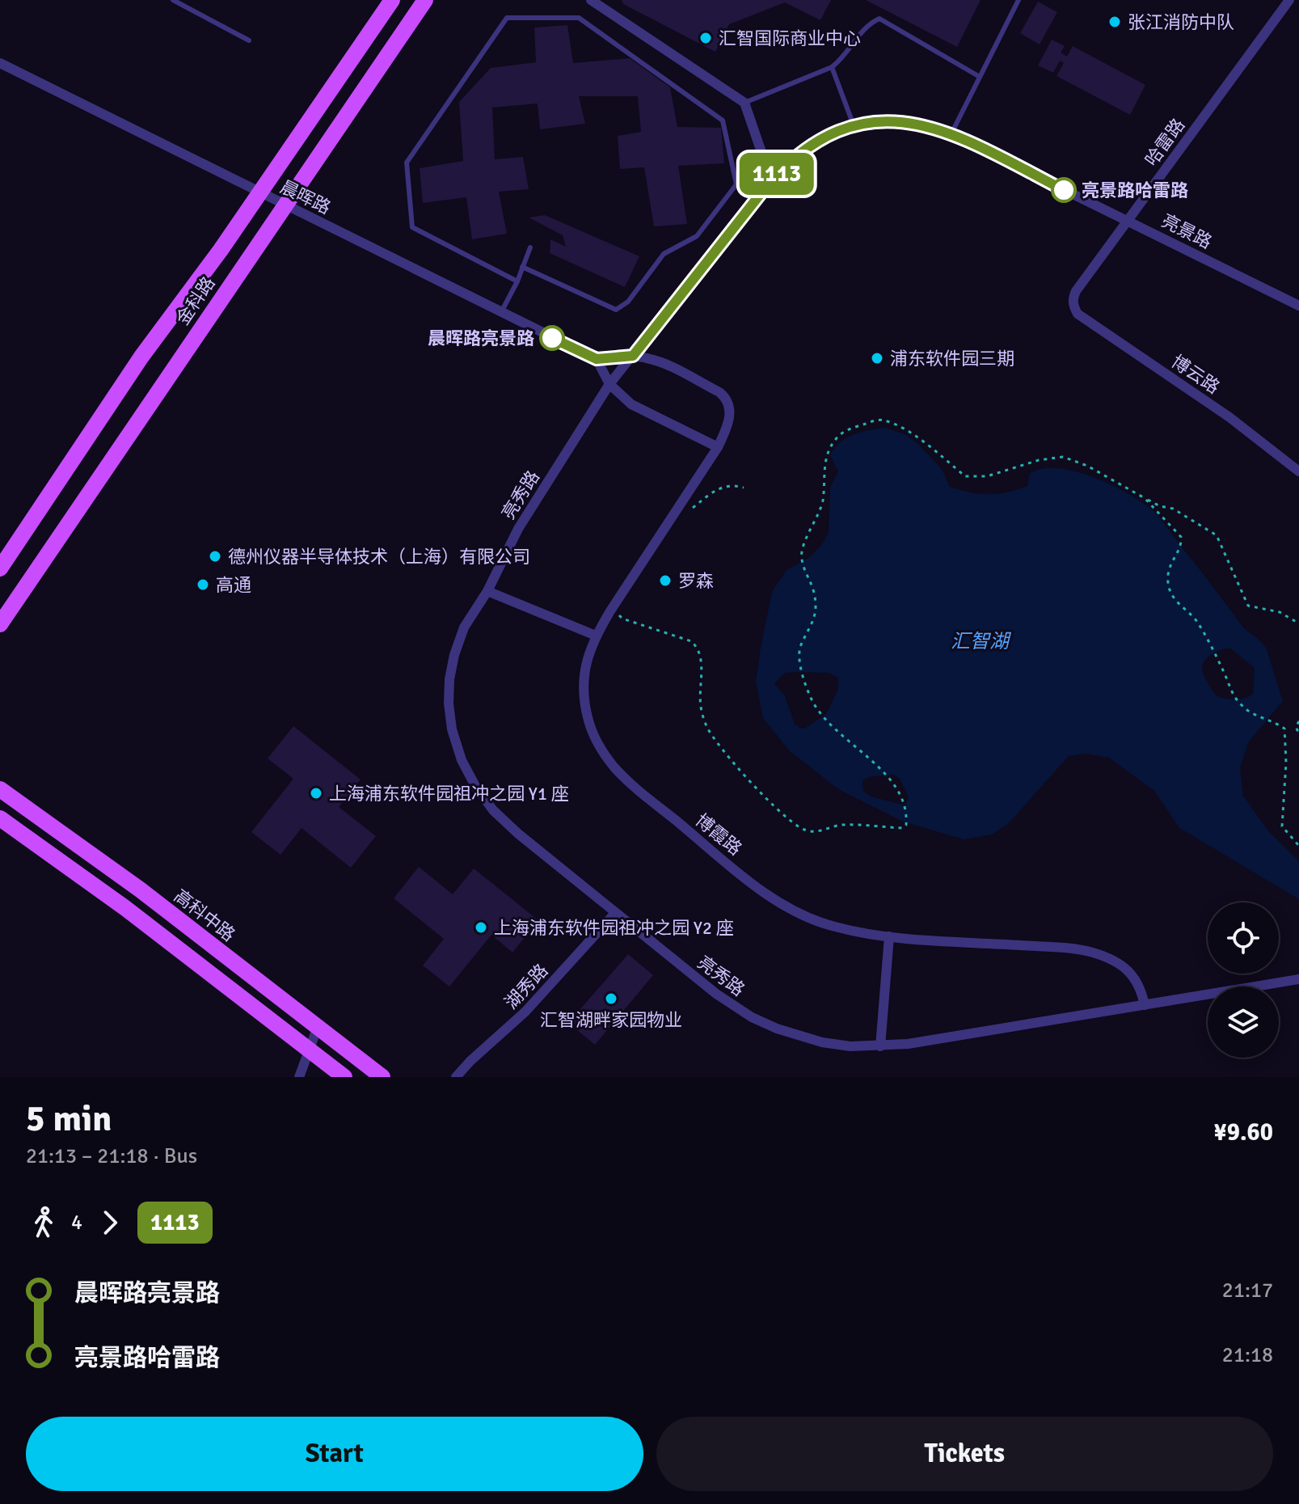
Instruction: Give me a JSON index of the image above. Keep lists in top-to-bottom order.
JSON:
{
  "streets": {
    "main road": ["金科路", "高科中路"],
    "street": [
      "哈雷路",
      "晨晖路",
      "亮景路",
      "博云路",
      "亮秀路",
      "博霞路",
      "湖秀路"
    ]
  },
  "crossings": [
    ["哈雷路", "亮景路"],
    ["哈雷路", "博云路"],
    ["晨晖路", "金科路"],
    ["亮景路", "亮秀路"],
    ["亮秀路", "博霞路"],
    ["亮秀路", "湖秀路"]
  ],
  "water": ["汇智湖"],
  "places": [
    "张江消防中队",
    "汇智国际商业中心",
    "亮景路哈雷路",
    "晨晖路亮景路",
    "浦东软件园三期",
    "德州仪器半导体技术（上海）有限公司",
    "罗森",
    "高通",
    "上海浦东软件园祖冲之园 Y1 座",
    "上海浦东软件园祖冲之园 Y2 座",
    "汇智湖畔家园物业"
  ],
  "lines": ["bus line 1113"],
  "page": {
    "on_map": "1113",
    "heading": ["5 min", "21:13 – 21:18 · Bus", "¥9.60"],
    "legs": ["4", "1113"],
    "list": [
      {
        "name": "晨晖路亮景路",
        "value": "21:17"
      },
      {
        "name": "亮景路哈雷路",
        "value": "21:18"
      }
    ],
    "buttons": ["Start", "Tickets"]
  }
}
